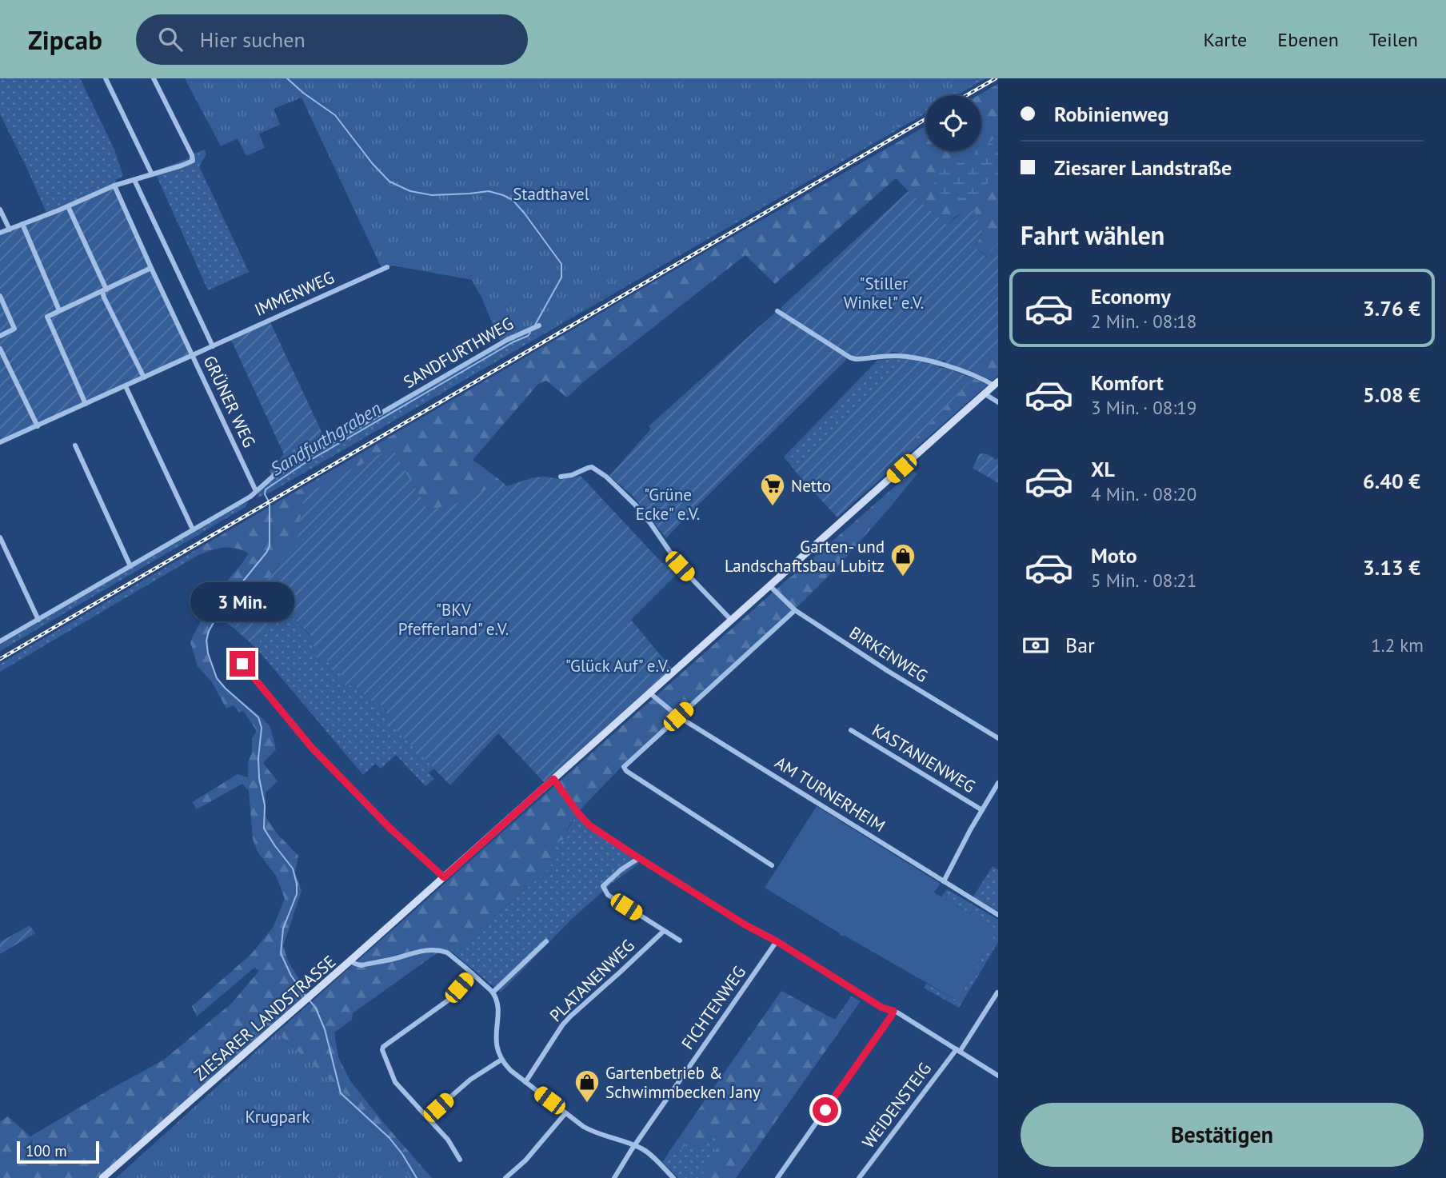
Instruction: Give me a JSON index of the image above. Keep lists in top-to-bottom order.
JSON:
{
  "streets": {
    "main road": ["ZIESARER LANDSTRASSE"],
    "street": [
      "IMMENWEG",
      "SANDFURTHWEG",
      "GRÜNER WEG",
      "BIRKENWEG",
      "KASTANIENWEG",
      "AM TURNERHEIM",
      "PLATANENWEG",
      "FICHTENWEG",
      "WEIDENSTEIG"
    ]
  },
  "crossings": [
    ["IMMENWEG", "GRÜNER WEG"],
    ["SANDFURTHWEG", "GRÜNER WEG"],
    ["BIRKENWEG", "ZIESARER LANDSTRASSE"],
    ["KASTANIENWEG", "AM TURNERHEIM"],
    ["AM TURNERHEIM", "ZIESARER LANDSTRASSE"]
  ],
  "water": ["Sandfurthgraben"],
  "parks": [
    "Stadthavel",
    "\"Stiller Winkel\" e.V.",
    "\"Grüne Ecke\" e.V.",
    "\"BKV Pfefferland\" e.V.",
    "\"Glück Auf\" e.V.",
    "Krugpark"
  ],
  "places": {
    "supermarket": ["Netto"],
    "shop": ["Garten- und Landschaftsbau Lubitz", "Gartenbetrieb & Schwimmbecken Jany"]
  },
  "scale_bar": "100 m",
  "page": {
    "header": "Zipcab",
    "search": "Hier suchen",
    "nav": ["Karte", "Ebenen", "Teilen"],
    "banner": ["Robinienweg", "Ziesarer Landstraße"],
    "heading": "Fahrt wählen",
    "list": [
      {
        "name": "Economy",
        "note": "2 Min. · 08:18",
        "value": "3.76 €"
      },
      {
        "name": "Komfort",
        "note": "3 Min. · 08:19",
        "value": "5.08 €"
      },
      {
        "name": "XL",
        "note": "4 Min. · 08:20",
        "value": "6.40 €"
      },
      {
        "name": "Moto",
        "note": "5 Min. · 08:21",
        "value": "3.13 €"
      }
    ],
    "bubble": "3 Min.",
    "pay": ["Bar", "1.2 km"],
    "buttons": "Bestätigen",
    "scale": "100 m"
  }
}
